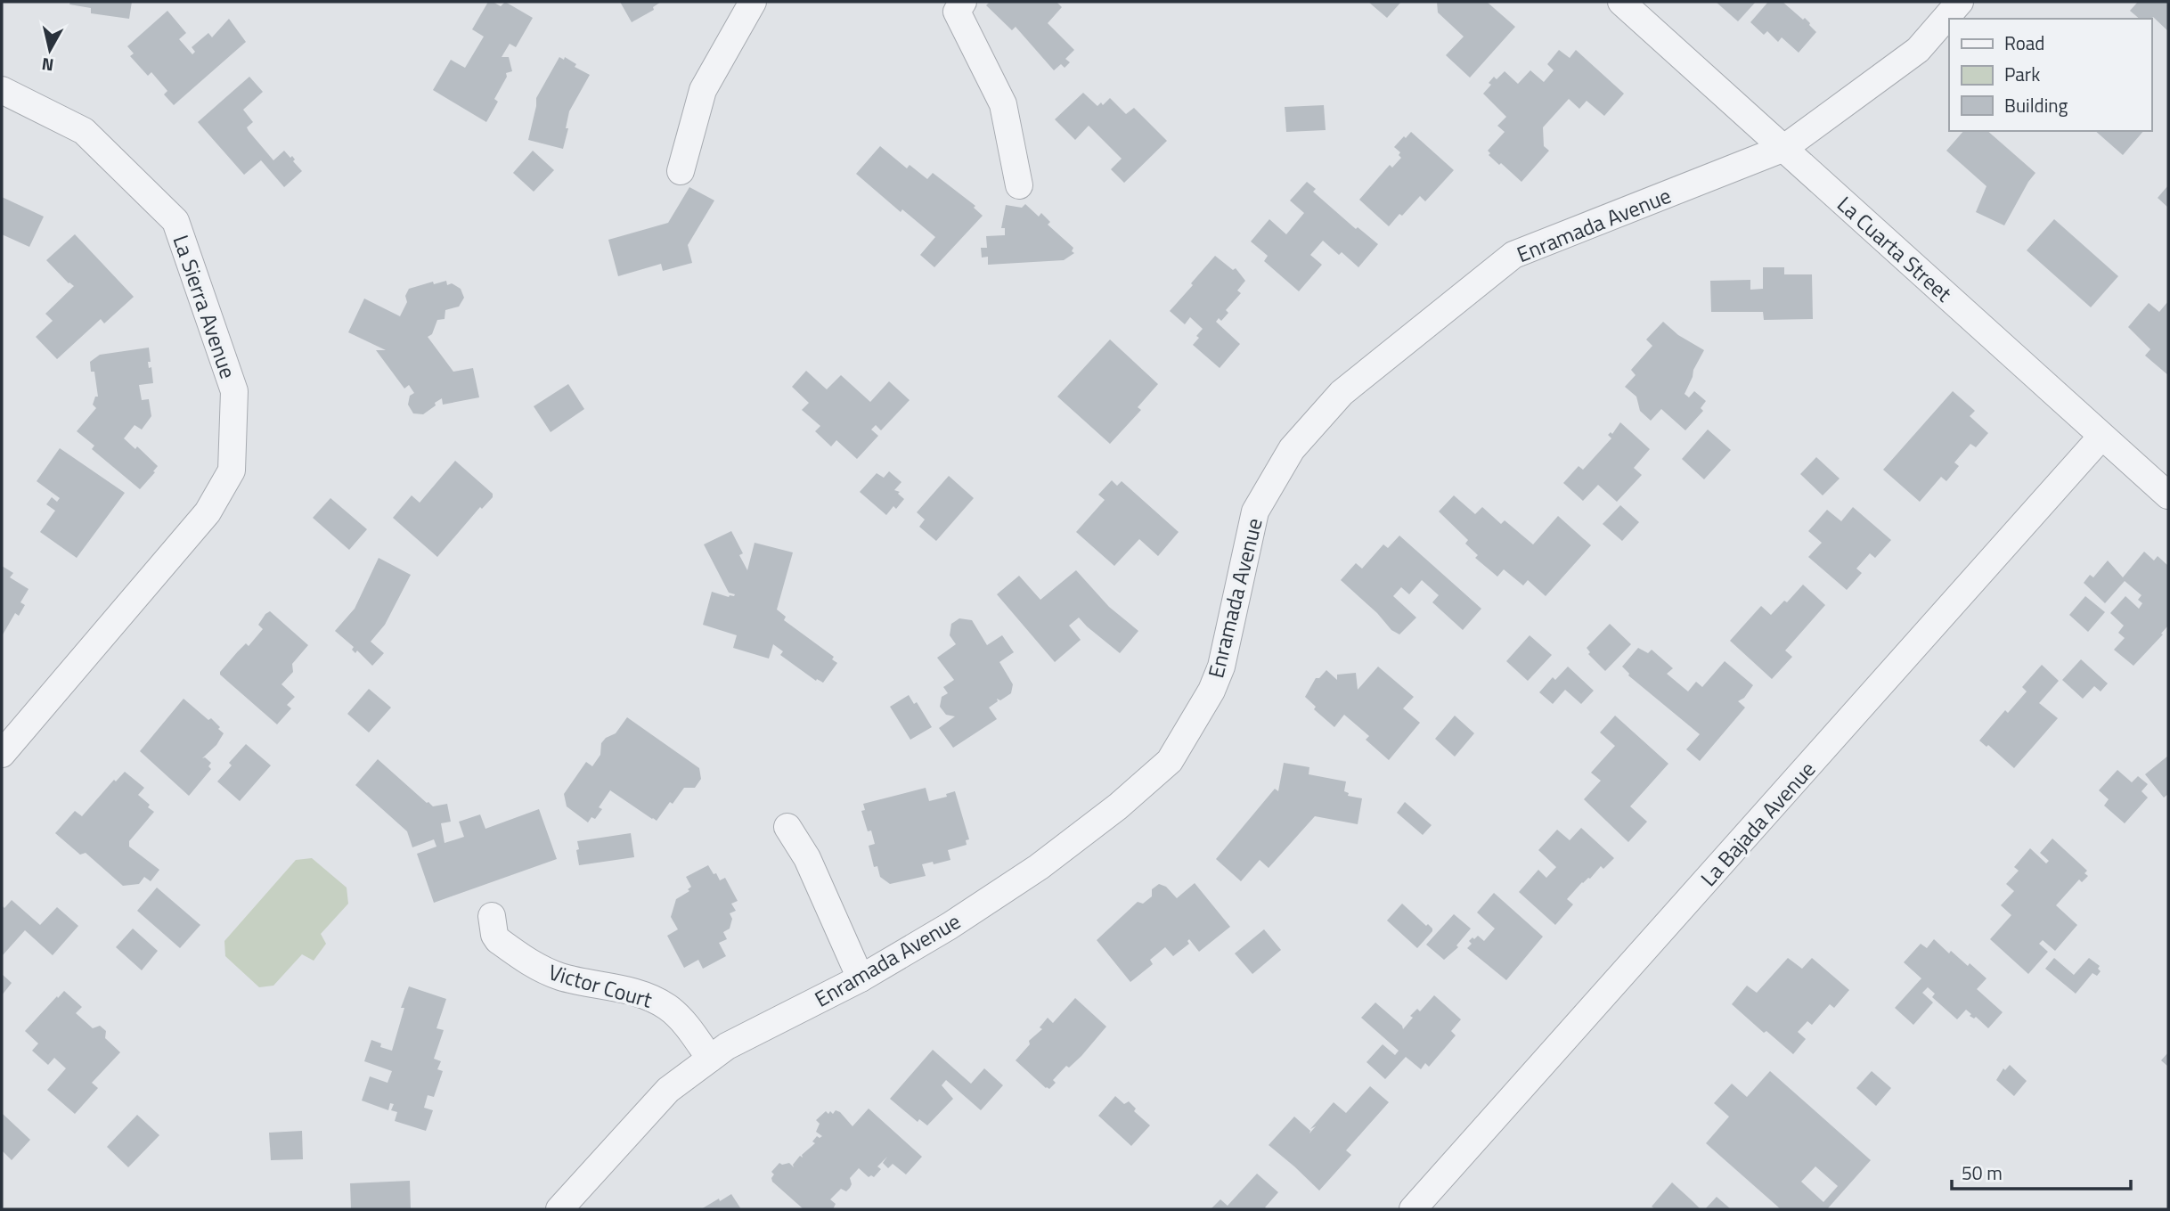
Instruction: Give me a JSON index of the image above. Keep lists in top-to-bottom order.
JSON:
{
  "streets": {
    "street": [
      "Enramada Avenue",
      "La Cuarta Street",
      "La Sierra Avenue",
      "La Bajada Avenue",
      "Victor Court"
    ]
  },
  "crossings": [
    ["Enramada Avenue", "La Cuarta Street"],
    ["Enramada Avenue", "Victor Court"],
    ["La Cuarta Street", "La Bajada Avenue"]
  ],
  "legend": ["Road", "Park", "Building"],
  "scale_bar": "50 m",
  "north": "bottom"
}
